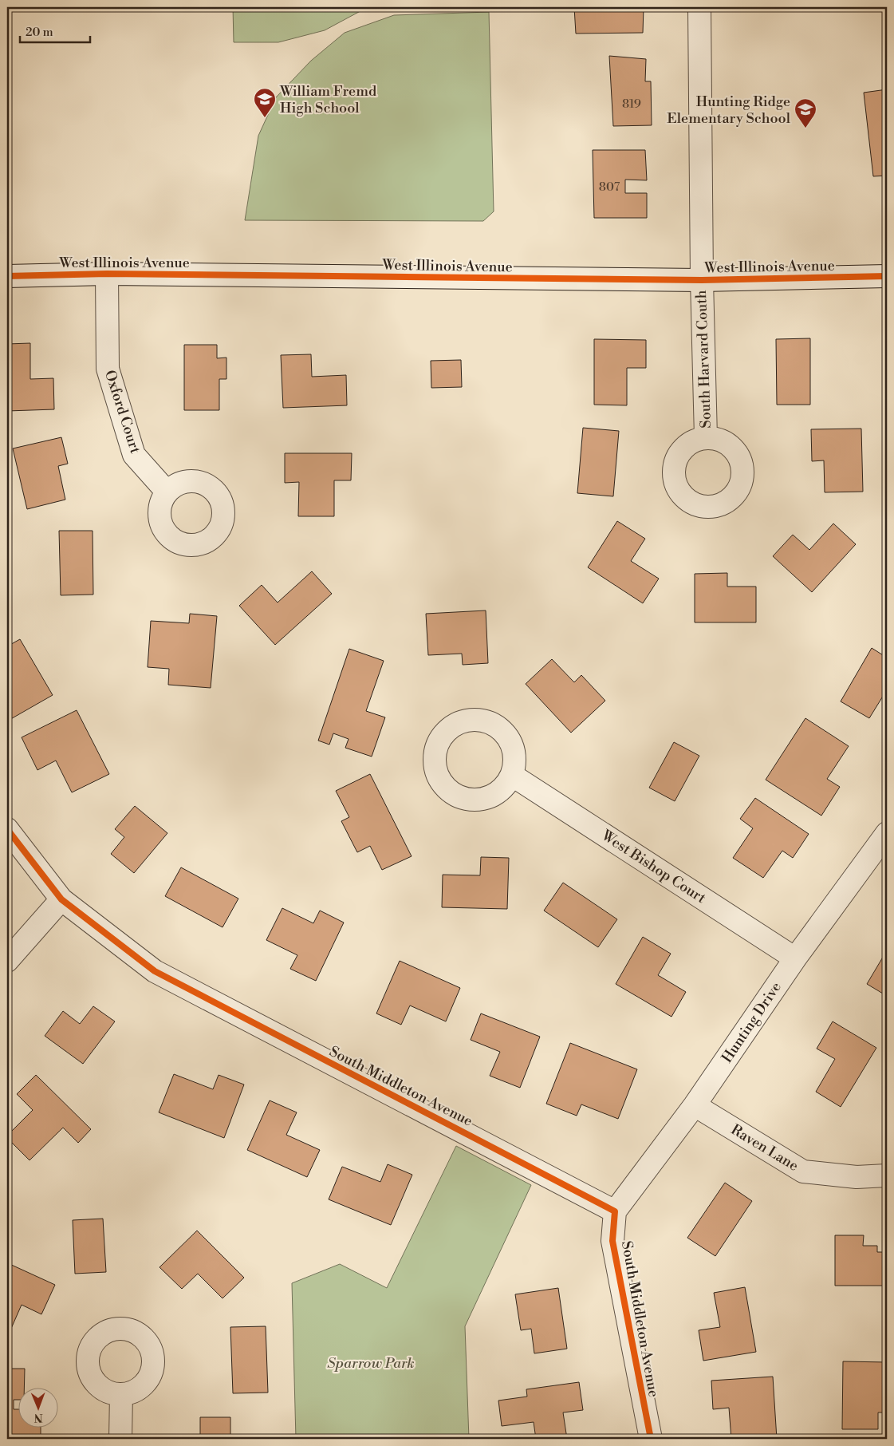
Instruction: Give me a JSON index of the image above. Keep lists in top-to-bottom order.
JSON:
{
  "streets": {
    "street": [
      "West Illinois Avenue",
      "South Harvard Couth",
      "Oxford Court",
      "West Bishop Court",
      "Hunting Drive",
      "South Middleton Avenue",
      "Raven Lane"
    ]
  },
  "crossings": [
    ["West Illinois Avenue", "South Harvard Couth"],
    ["West Illinois Avenue", "Oxford Court"],
    ["West Bishop Court", "Hunting Drive"],
    ["Hunting Drive", "South Middleton Avenue"],
    ["Hunting Drive", "Raven Lane"]
  ],
  "parks": ["Sparrow Park"],
  "places": {
    "school or university": ["William Fremd High School", "Hunting Ridge Elementary School"]
  },
  "house_numbers": ["819", "807"],
  "scale_bar": "20 m",
  "north": "bottom"
}
